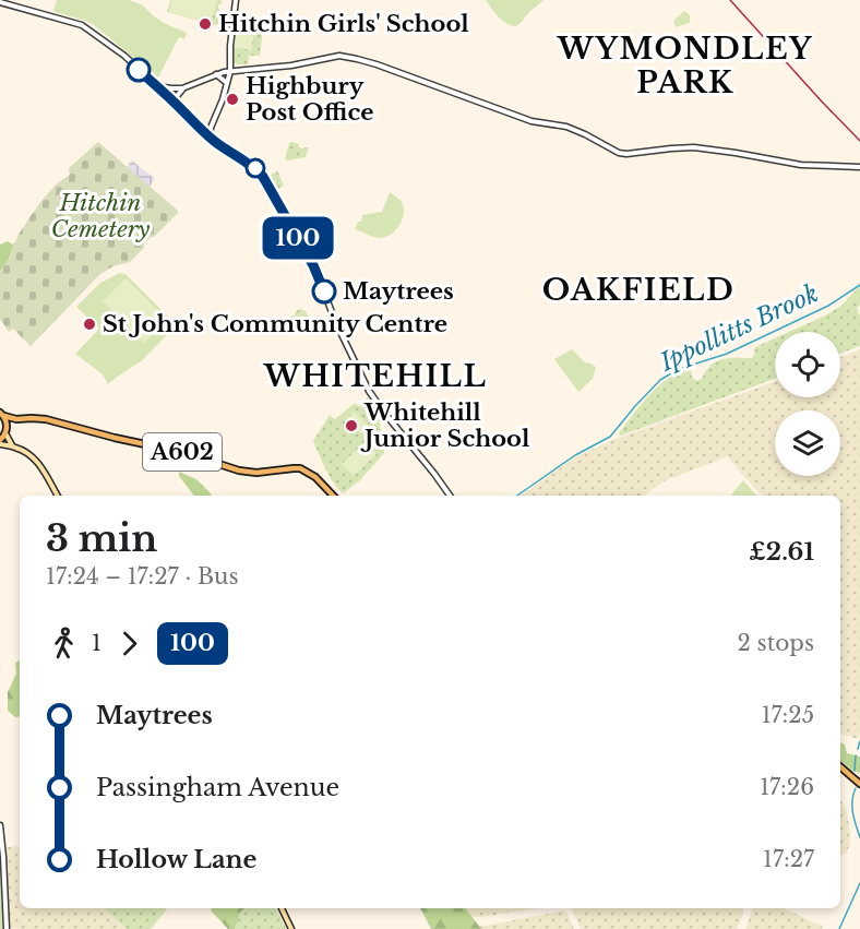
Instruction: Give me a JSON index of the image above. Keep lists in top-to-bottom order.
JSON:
{
  "streets": {
    "main road": ["A602"]
  },
  "districts": ["WYMONDLEY PARK", "OAKFIELD", "WHITEHILL"],
  "water": ["Ippollitts Brook"],
  "parks": ["Hitchin Cemetery"],
  "places": [
    "Hitchin Girls' School",
    "Highbury Post Office",
    "Maytrees",
    "St John's Community Centre",
    "Whitehill Junior School"
  ],
  "lines": ["bus line 100"],
  "page": {
    "on_map": "100",
    "heading": ["3 min", "17:24 – 17:27 · Bus", "£2.61"],
    "legs": ["1", "100", "2 stops"],
    "list": [
      {
        "name": "Maytrees",
        "value": "17:25"
      },
      {
        "name": "Passingham Avenue",
        "value": "17:26"
      },
      {
        "name": "Hollow Lane",
        "value": "17:27"
      }
    ]
  }
}
